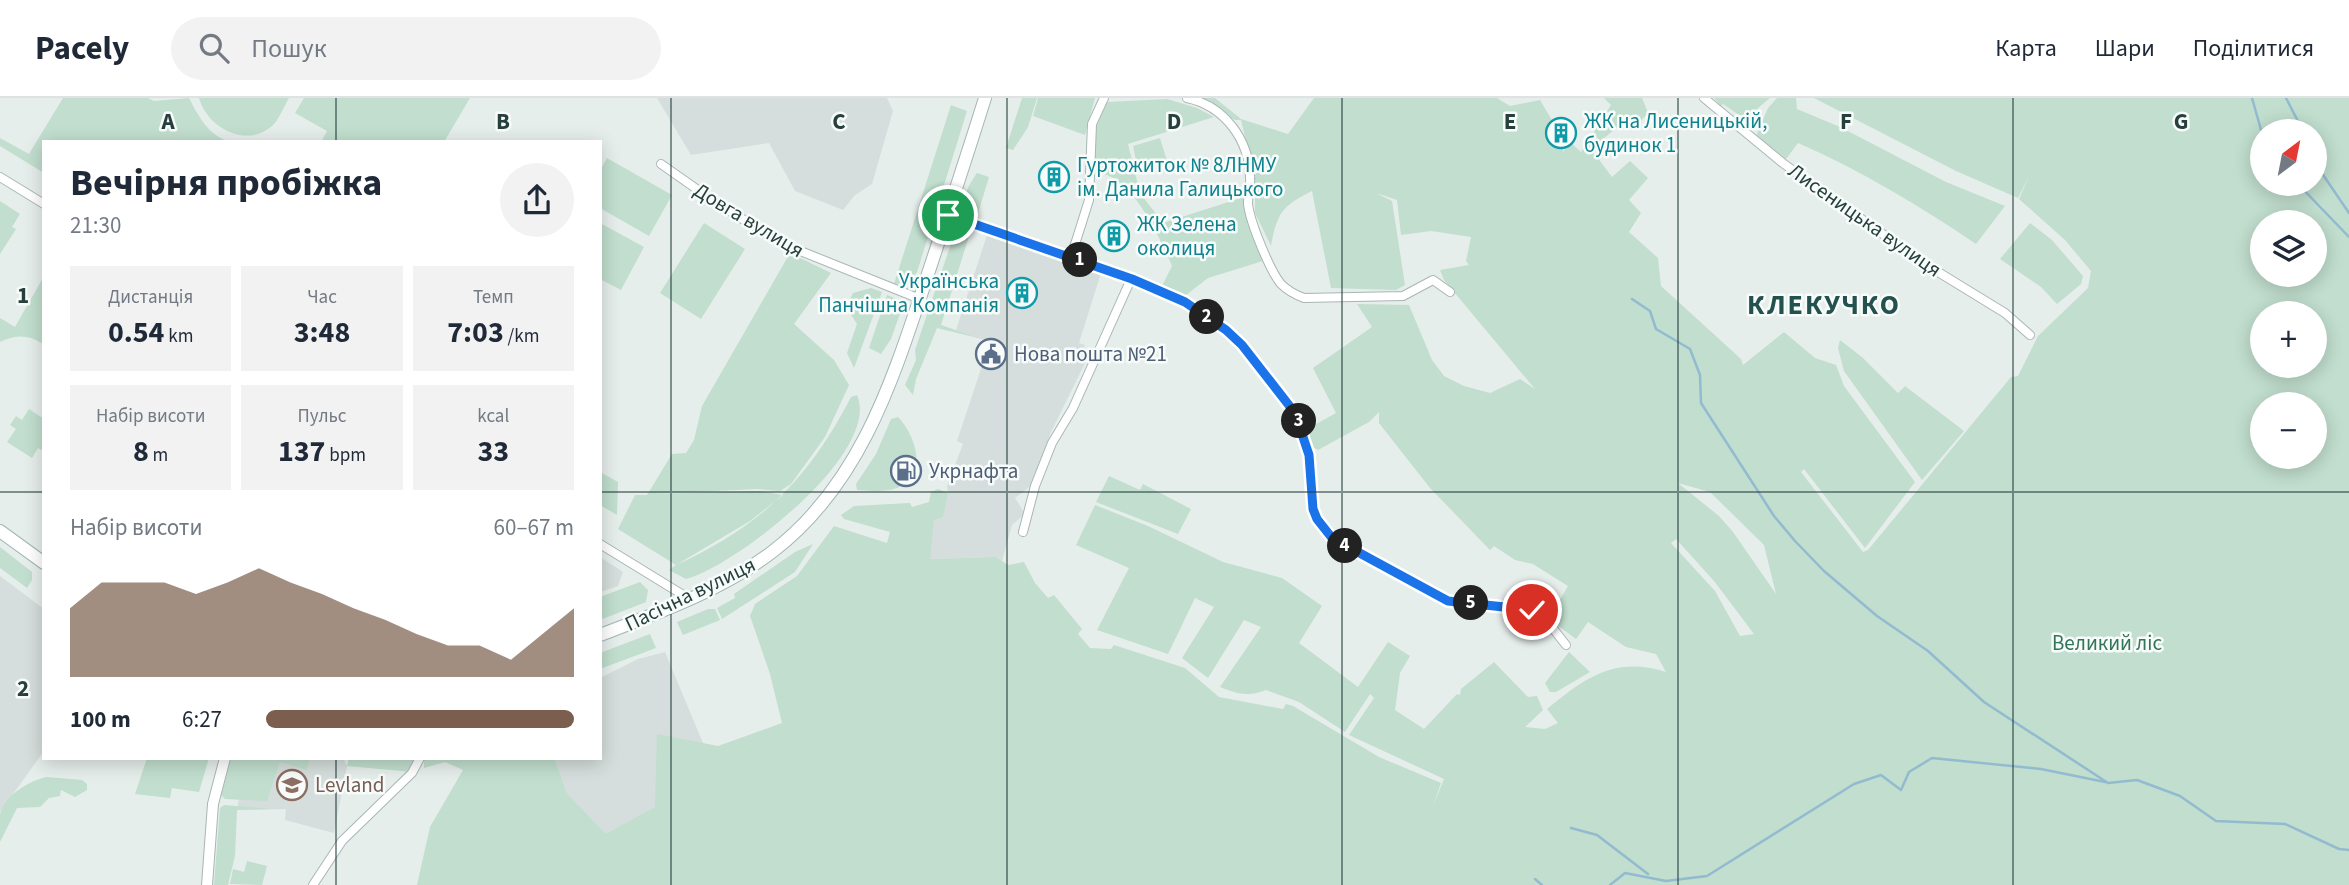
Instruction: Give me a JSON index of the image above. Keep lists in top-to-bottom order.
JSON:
{
  "streets": {
    "main road": ["Пасічна вулиця"],
    "street": ["Довга вулиця", "Лисеницька вулиця"]
  },
  "crossings": [
    ["Довга вулиця", "Пасічна вулиця"]
  ],
  "districts": ["КЛЕКУЧКО"],
  "parks": ["Великий ліс"],
  "places": {
    "building": [
      "ЖК на Лисеницькій, будинок 1",
      "Гуртожиток № 8ЛНМУ ім. Данила Галицького",
      "ЖК Зелена околиця",
      "Українська Панчішна Компанія"
    ],
    "public building": ["Нова пошта №21"],
    "fuel station": ["Укрнафта"],
    "school or university": ["Levland"]
  },
  "north": "top right",
  "page": {
    "header": "Pacely",
    "search": "Пошук",
    "nav": ["Карта", "Шари", "Поділитися"],
    "map_buttons": ["+", "−"],
    "heading": ["Вечірня пробіжка", "21:30"],
    "pins": [
      "1",
      "2",
      "3",
      "4",
      "5"
    ],
    "stats": [
      ["Дистанція", "0.54 km"],
      ["Час", "3:48"],
      ["Темп", "7:03 /km"],
      ["Набір висоти", "8 m"],
      ["Пульс", "137 bpm"],
      ["kcal", "33"]
    ],
    "chart": ["Набір висоти", "60–67 m"],
    "list": [
      {
        "name": "100 m",
        "note": "6:27"
      }
    ]
  },
  "grid": {
    "columns": [
      "A",
      "B",
      "C",
      "D",
      "E",
      "F",
      "G"
    ],
    "rows": ["1", "2"]
  }
}
